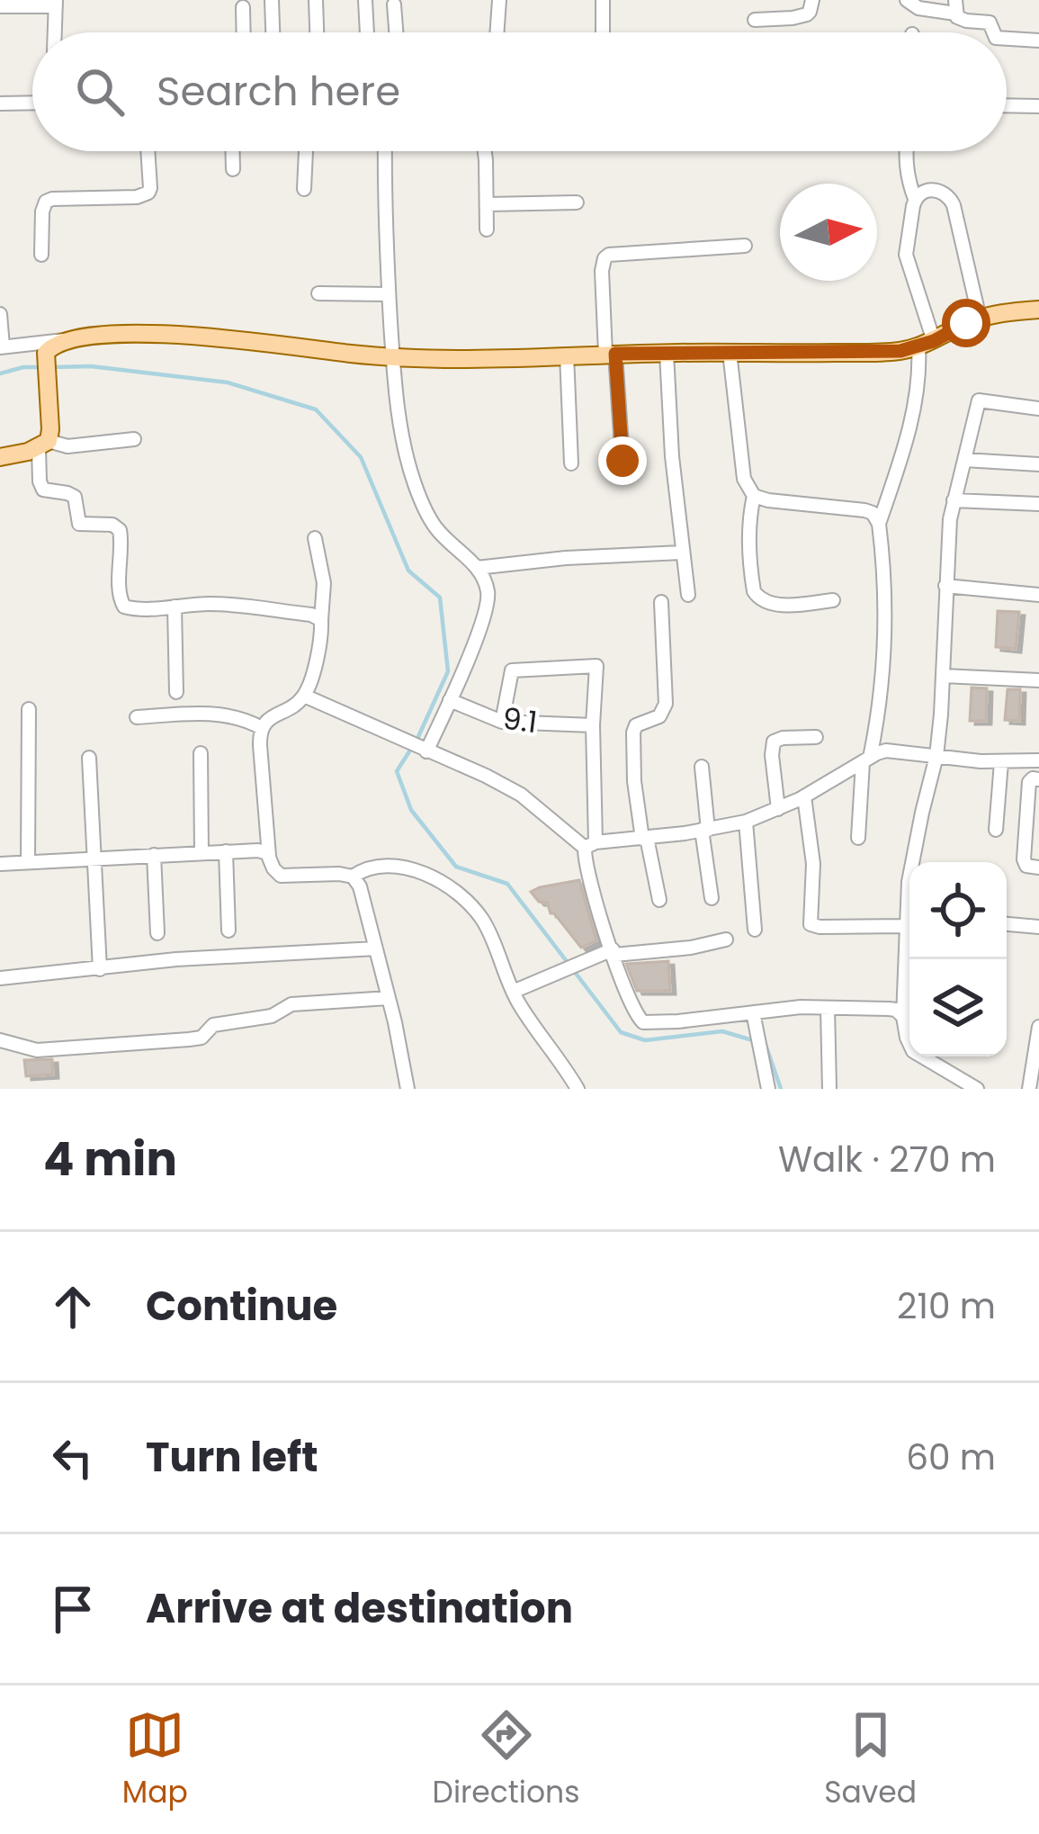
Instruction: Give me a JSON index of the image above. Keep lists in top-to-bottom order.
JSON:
{
  "streets": {
    "street": ["9.1"]
  },
  "north": "right",
  "page": {
    "search": "Search here",
    "heading": ["4 min", "Walk · 270 m"],
    "list": [
      ["Continue", "210 m"],
      ["Turn left", "60 m"],
      "Arrive at destination"
    ],
    "nav": ["Map", "Directions", "Saved"]
  }
}
